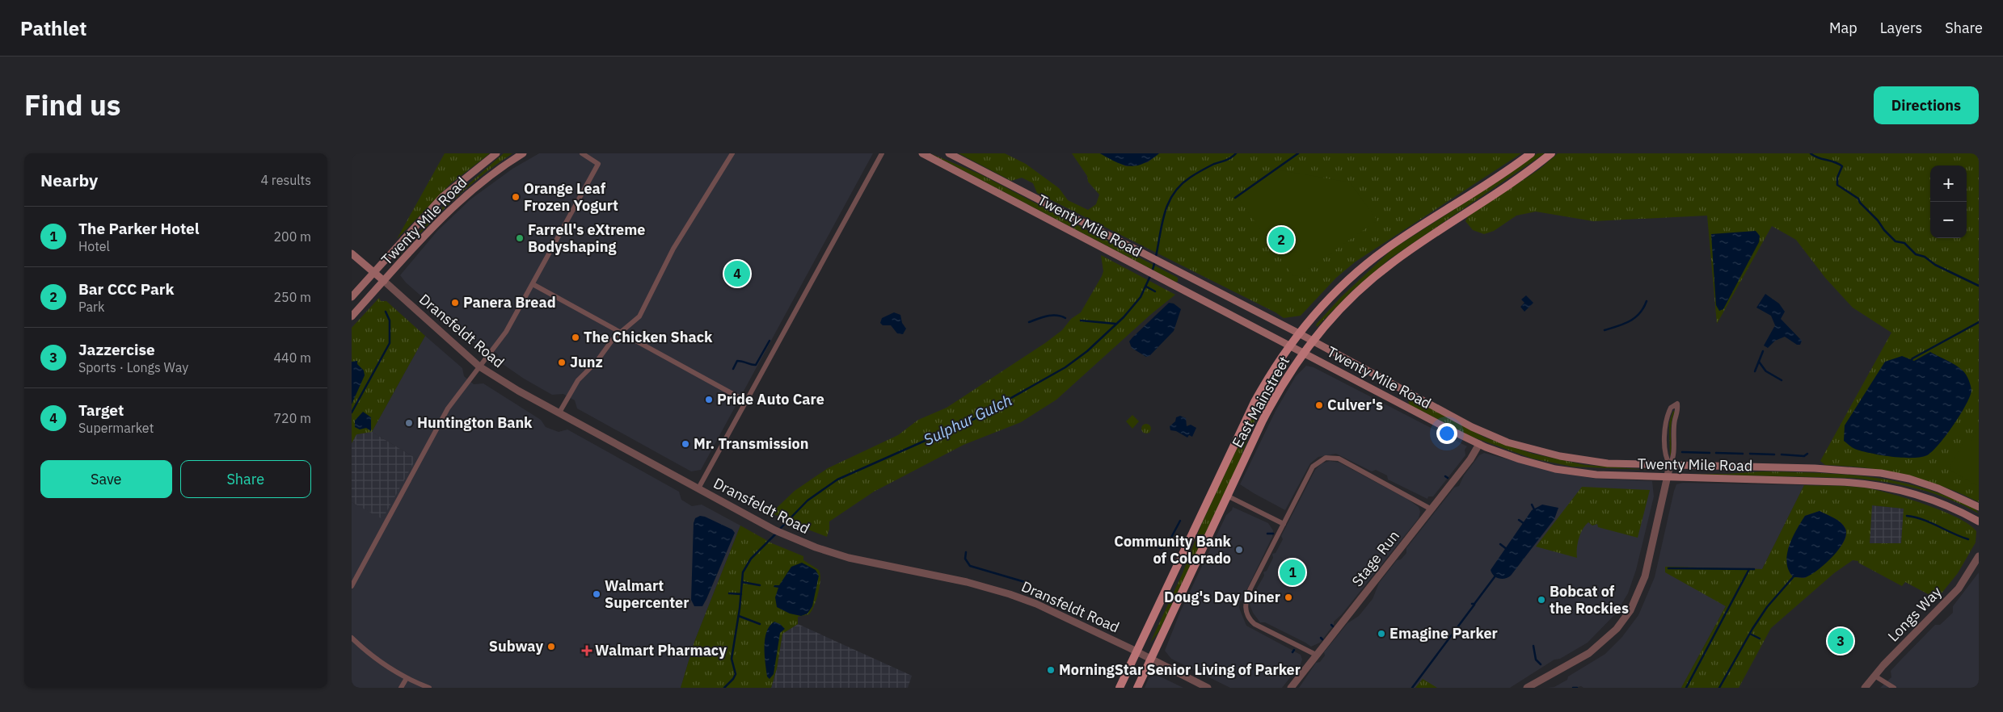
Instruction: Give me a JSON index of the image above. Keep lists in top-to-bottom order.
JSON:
{
  "streets": {
    "main road": ["Twenty Mile Road", "Dransfeldt Road", "East Mainstreet"],
    "street": ["Stage Run", "Longs Way"]
  },
  "crossings": [
    ["Twenty Mile Road", "Dransfeldt Road"],
    ["Twenty Mile Road", "East Mainstreet"],
    ["Twenty Mile Road", "Stage Run"],
    ["Dransfeldt Road", "East Mainstreet"]
  ],
  "water": ["Sulphur Gulch"],
  "places": {
    "other": [
      "Orange Leaf Frozen Yogurt",
      "Farrell's eXtreme Bodyshaping",
      "Panera Bread",
      "The Chicken Shack",
      "Junz",
      "Pride Auto Care",
      "Culver's",
      "Huntington Bank",
      "Mr. Transmission",
      "Community Bank of Colorado",
      "Walmart Supercenter",
      "Doug's Day Diner",
      "Bobcat of the Rockies",
      "Emagine Parker",
      "Subway",
      "MorningStar Senior Living of Parker"
    ],
    "health": ["Walmart Pharmacy"]
  },
  "page": {
    "header": "Pathlet",
    "nav": ["Map", "Layers", "Share"],
    "title": "Find us",
    "buttons": [
      "Directions",
      ["Save", "Share"]
    ],
    "heading": ["Nearby", "4 results"],
    "map_buttons": ["+", "−"],
    "list": [
      {
        "mark": "1",
        "name": "The Parker Hotel",
        "note": "Hotel",
        "value": "200 m"
      },
      {
        "mark": "2",
        "name": "Bar CCC Park",
        "note": "Park",
        "value": "250 m"
      },
      {
        "mark": "3",
        "name": "Jazzercise",
        "note": "Sports · Longs Way",
        "value": "440 m"
      },
      {
        "mark": "4",
        "name": "Target",
        "note": "Supermarket",
        "value": "720 m"
      }
    ],
    "pins": [
      "2",
      "4",
      "1",
      "3"
    ]
  }
}
